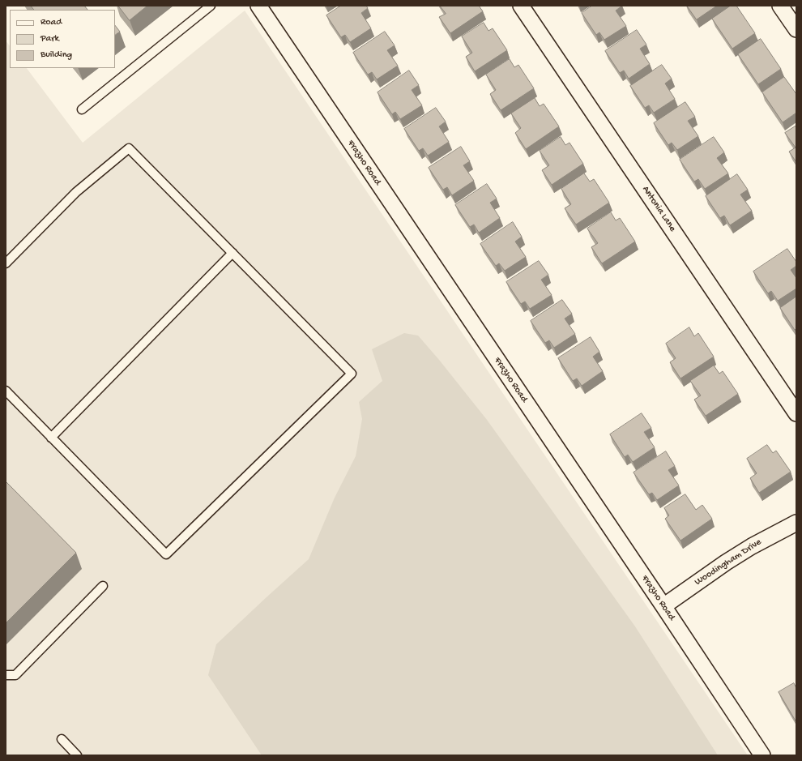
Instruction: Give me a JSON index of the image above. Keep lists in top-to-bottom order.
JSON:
{
  "streets": {
    "street": ["Frazho Road", "Antonia Lane", "Woodingham Drive"]
  },
  "crossings": [
    ["Frazho Road", "Woodingham Drive"]
  ],
  "legend": ["Road", "Park", "Building"]
}
